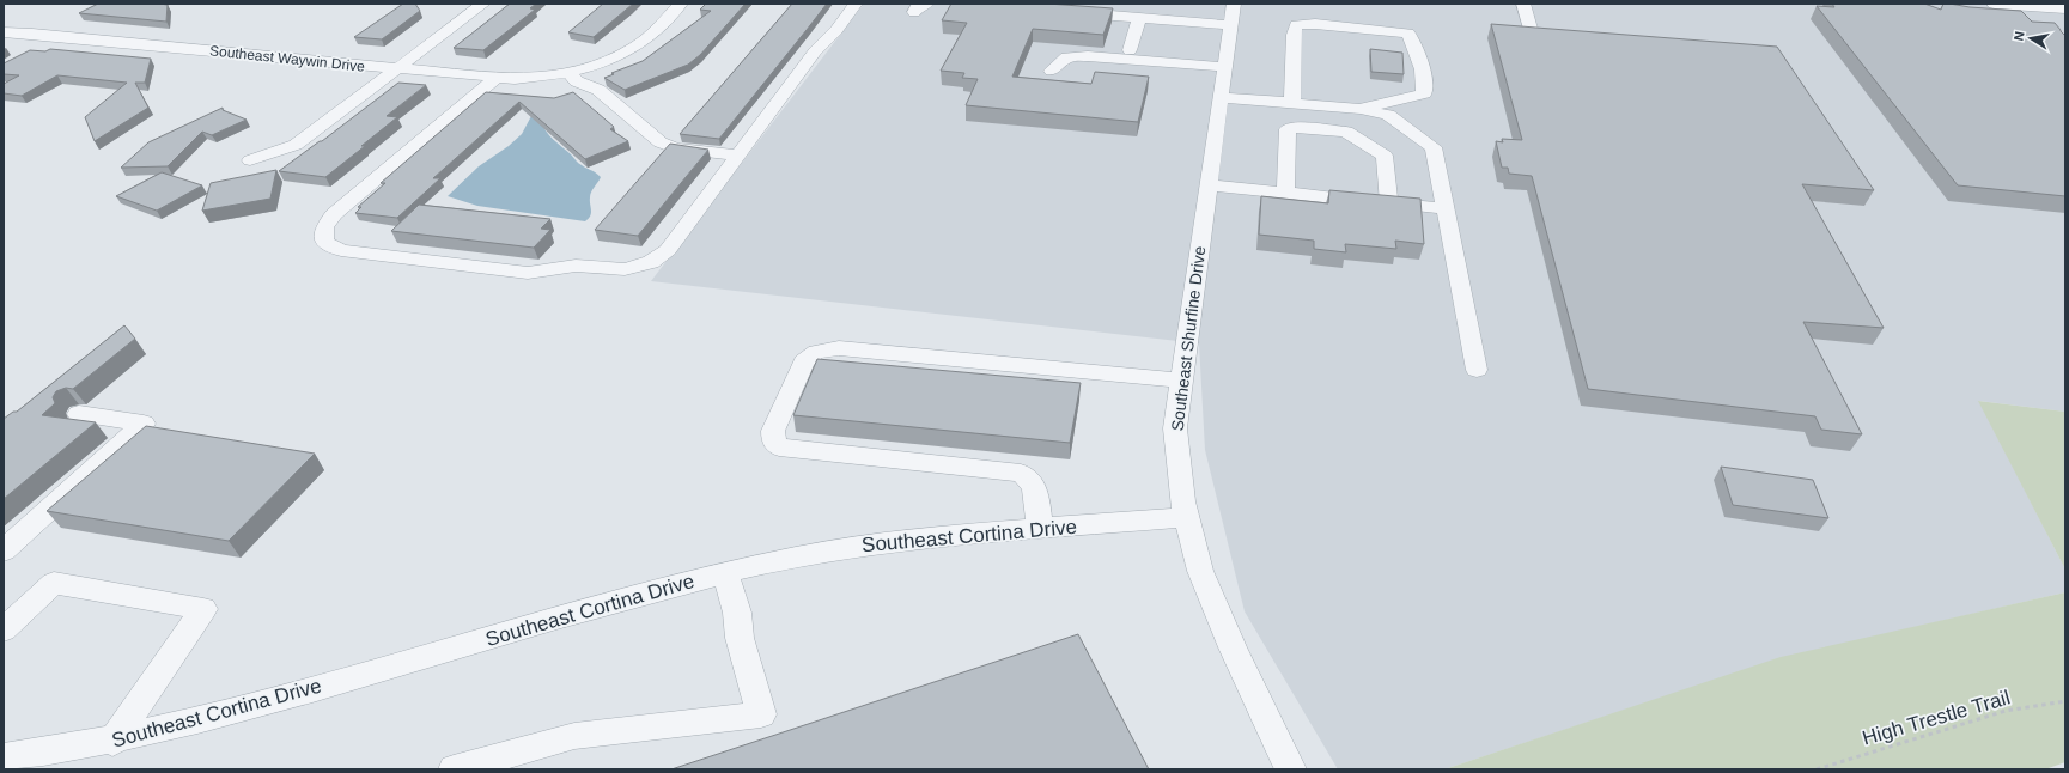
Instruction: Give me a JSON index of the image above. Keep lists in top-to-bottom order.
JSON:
{
  "streets": {
    "street": ["Southeast Waywin Drive", "Southeast Shurfine Drive", "Southeast Cortina Drive"],
    "path": ["High Trestle Trail"]
  },
  "crossings": [
    ["Southeast Shurfine Drive", "Southeast Cortina Drive"]
  ],
  "north": "left"
}
